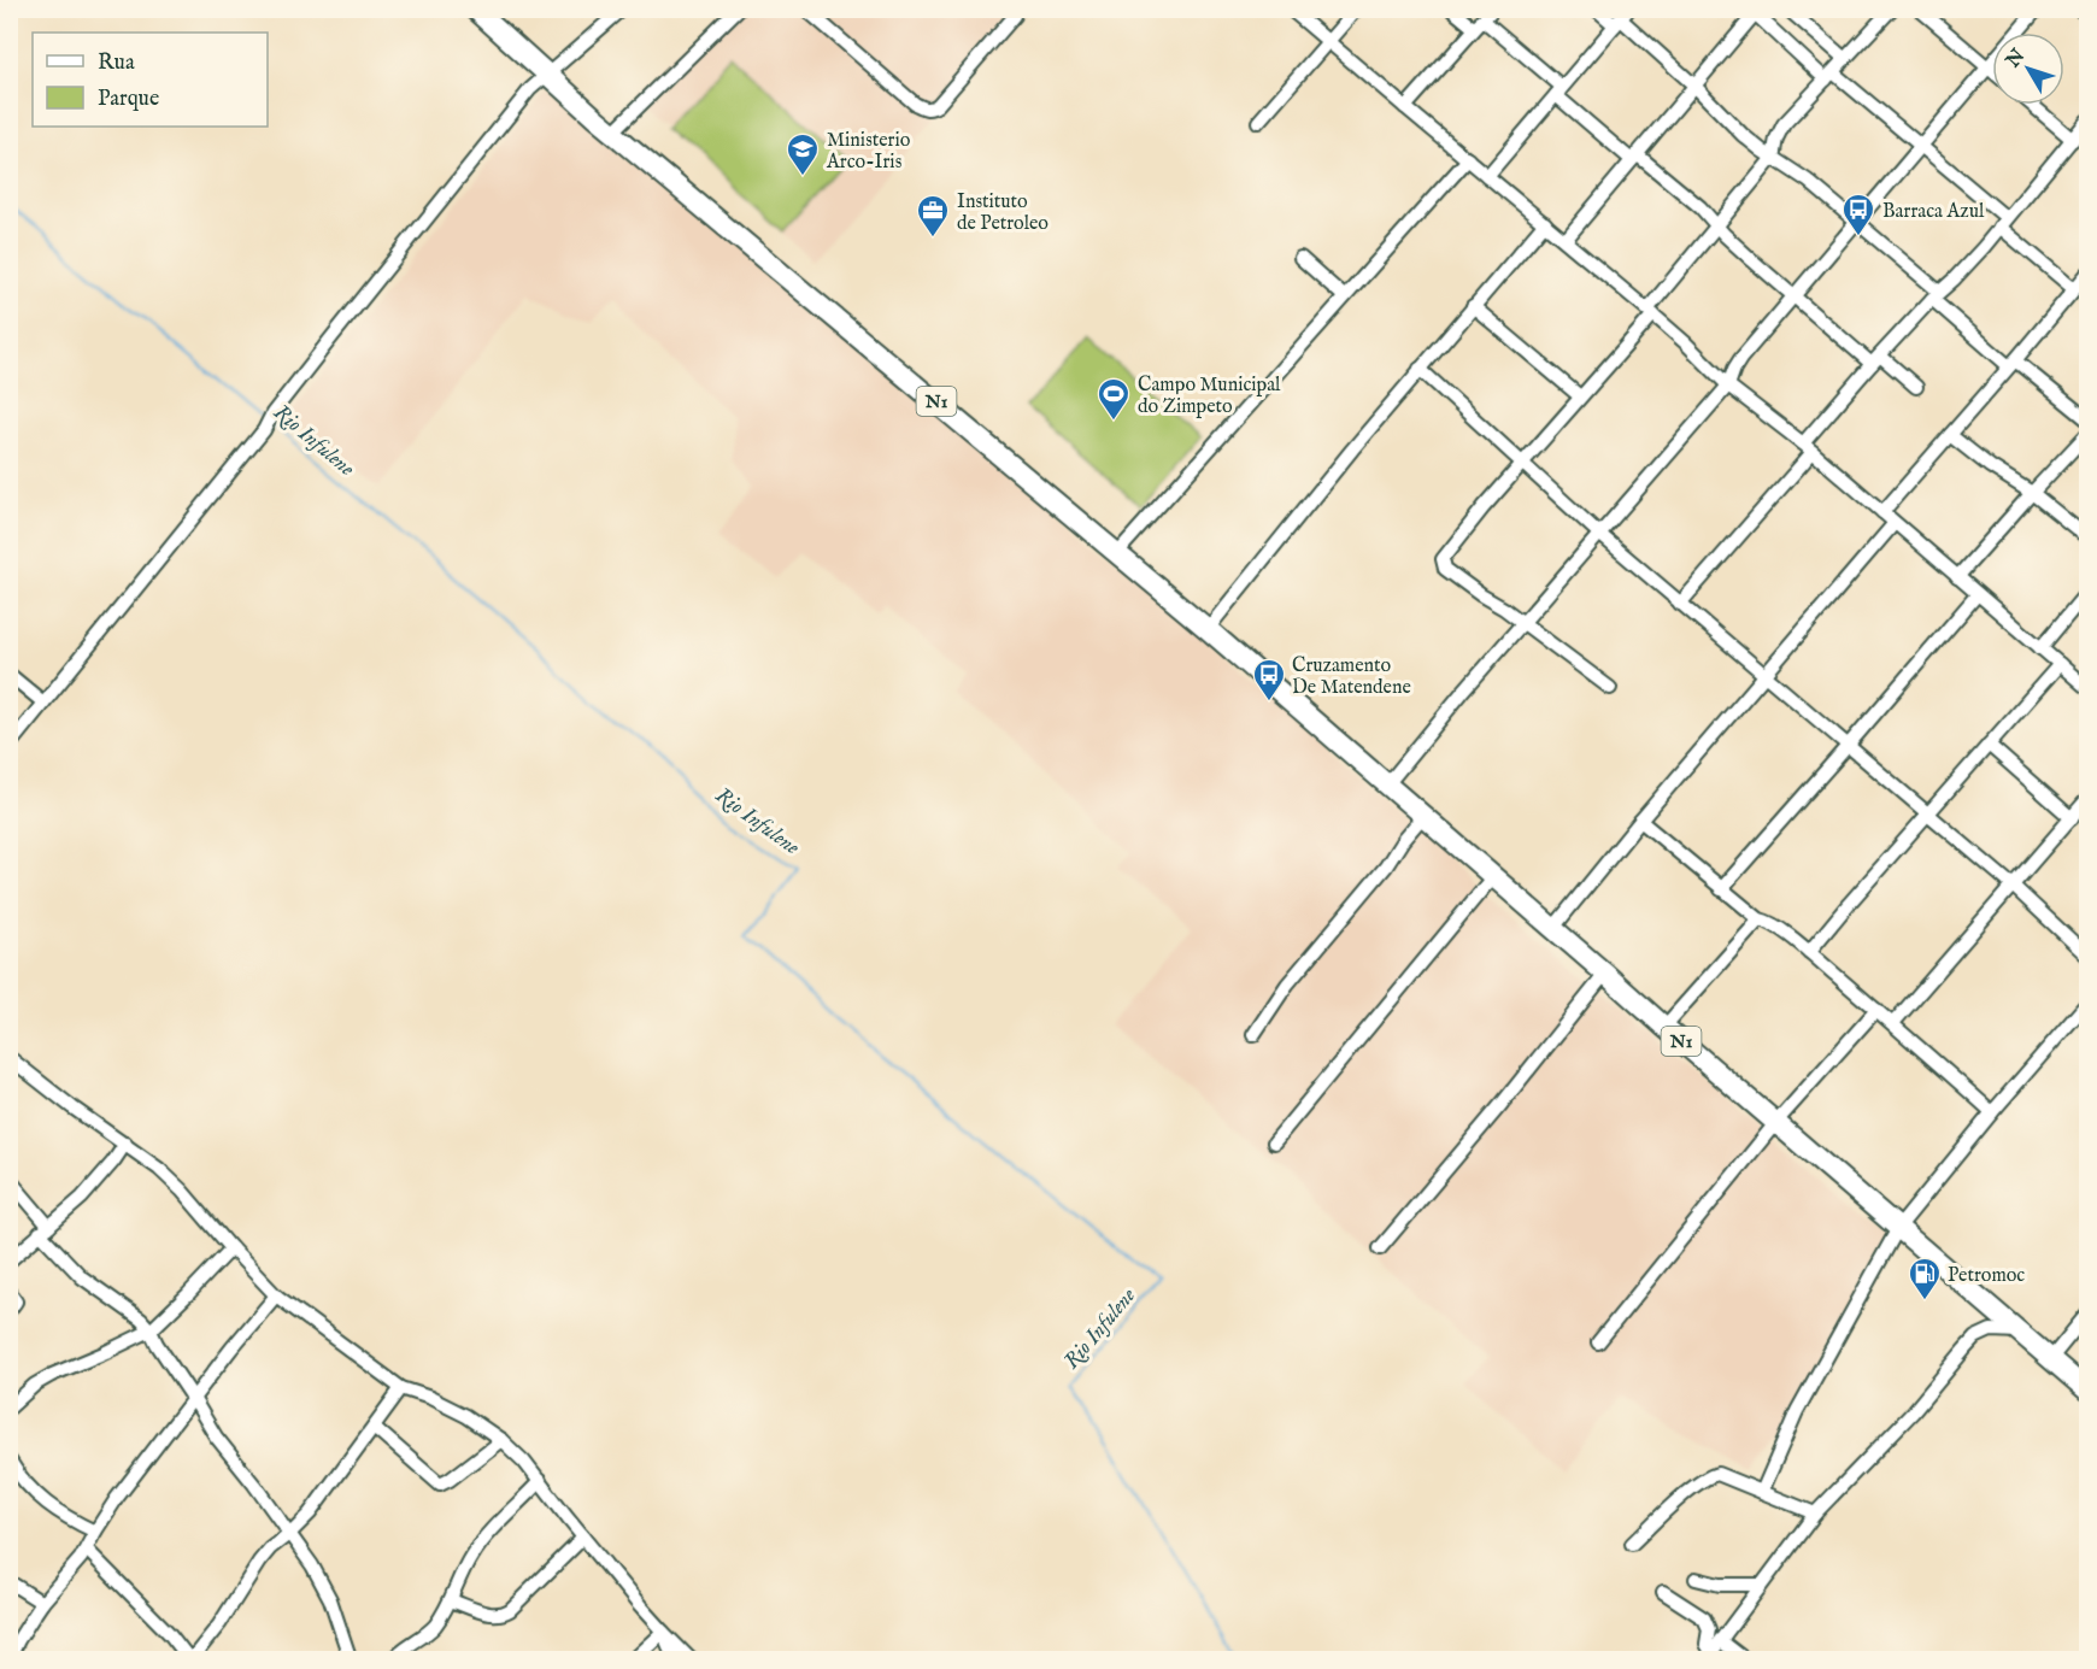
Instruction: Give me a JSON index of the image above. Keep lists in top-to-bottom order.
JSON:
{
  "streets": {
    "highway": ["N1"]
  },
  "water": ["Rio Infulene"],
  "places": {
    "school or university": ["Ministerio Arco-Iris"],
    "bus stop": ["Barraca Azul", "Cruzamento De Matendene"],
    "office": ["Instituto de Petroleo"],
    "sports": ["Campo Municipal do Zimpeto"],
    "fuel station": ["Petromoc"]
  },
  "legend": ["Rua", "Parque"],
  "north": "top left"
}
